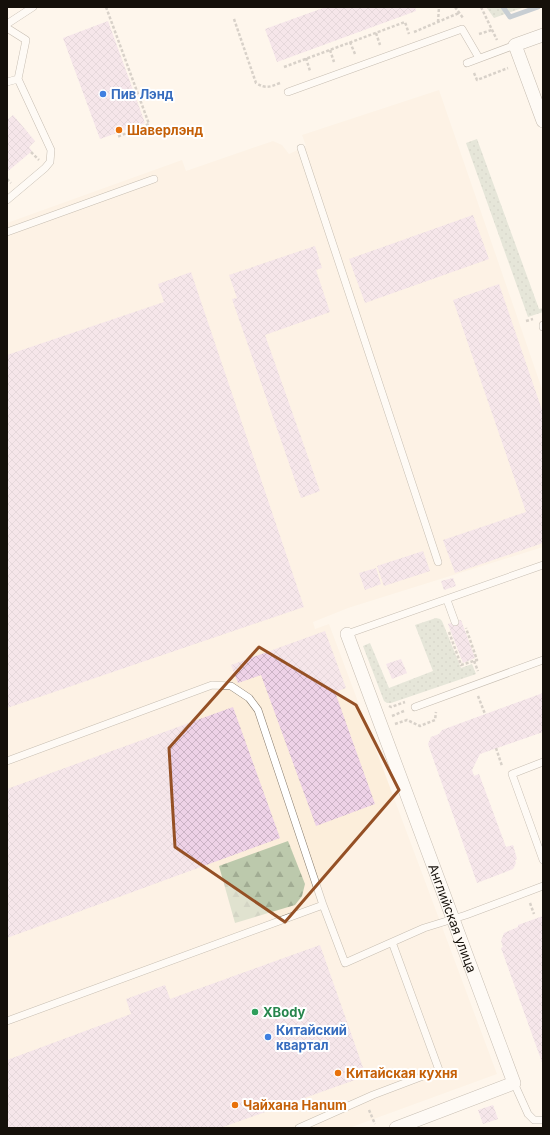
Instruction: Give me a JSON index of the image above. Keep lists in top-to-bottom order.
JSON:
{
  "streets": {
    "street": ["Английская улица"]
  },
  "places": [
    "Пив Лэнд",
    "Шаверлэнд",
    "XBody",
    "Китайский квартал",
    "Китайская кухня",
    "Чайхана Hanum"
  ]
}
